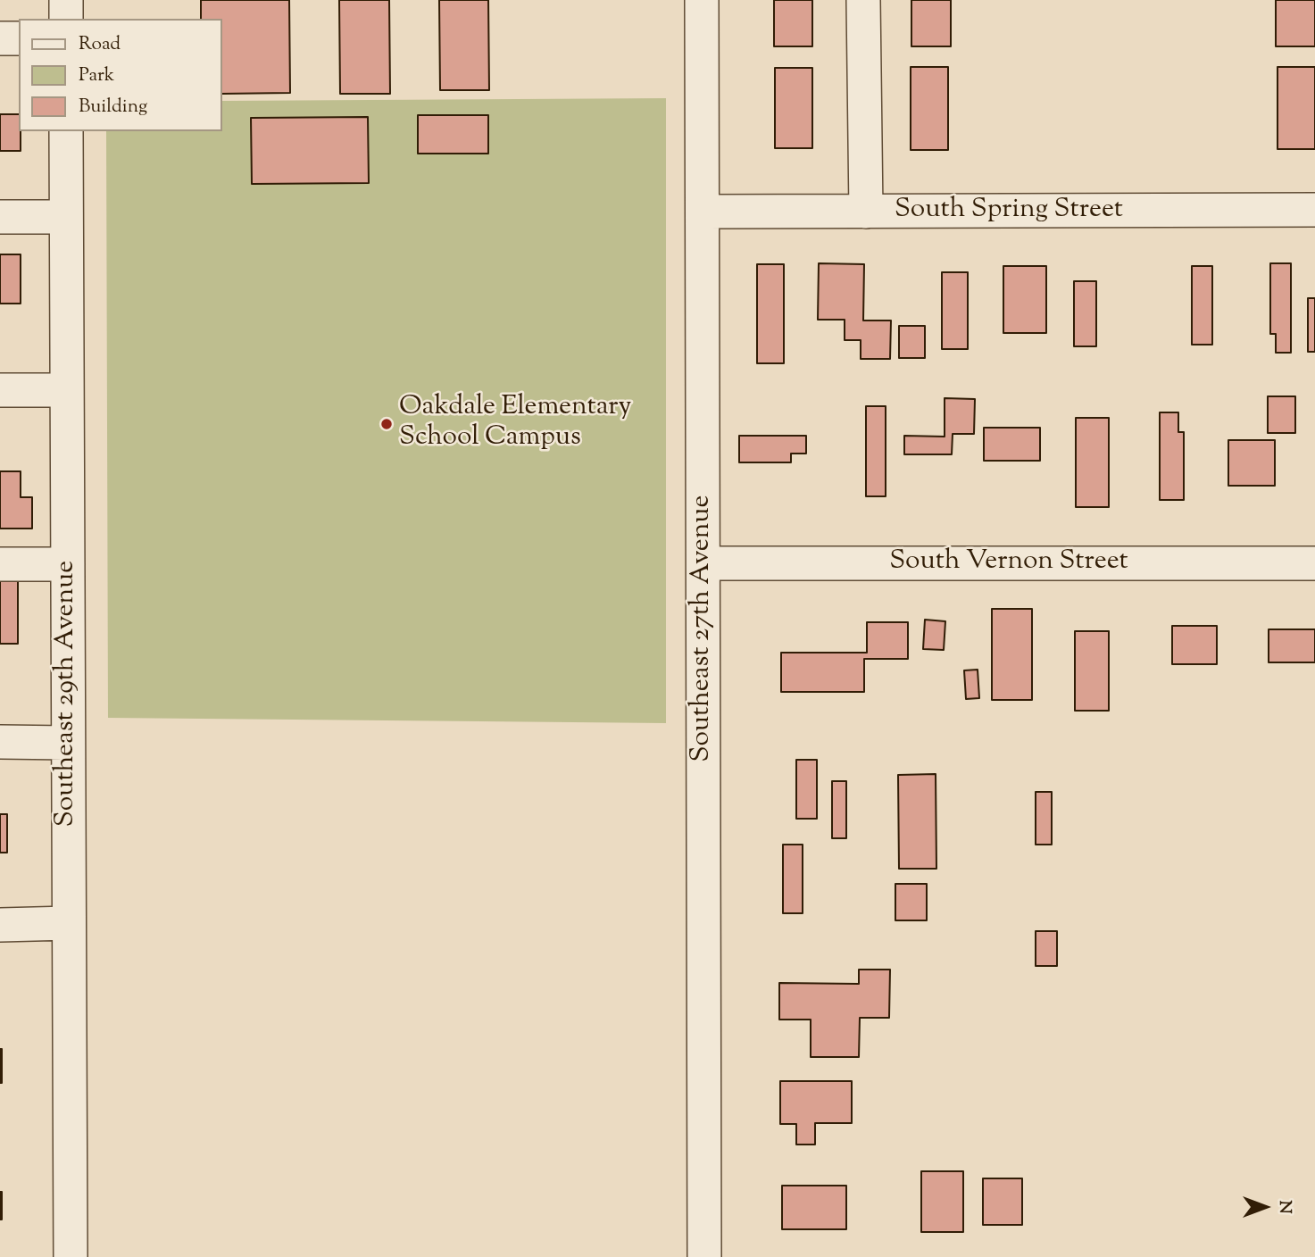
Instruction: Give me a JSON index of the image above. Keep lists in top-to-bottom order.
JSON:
{
  "streets": {
    "street": [
      "South Spring Street",
      "South Vernon Street",
      "Southeast 27th Avenue",
      "Southeast 29th Avenue"
    ]
  },
  "crossings": [
    ["South Spring Street", "Southeast 27th Avenue"],
    ["South Vernon Street", "Southeast 27th Avenue"]
  ],
  "places": ["Oakdale Elementary School Campus"],
  "legend": ["Road", "Park", "Building"],
  "north": "right"
}
